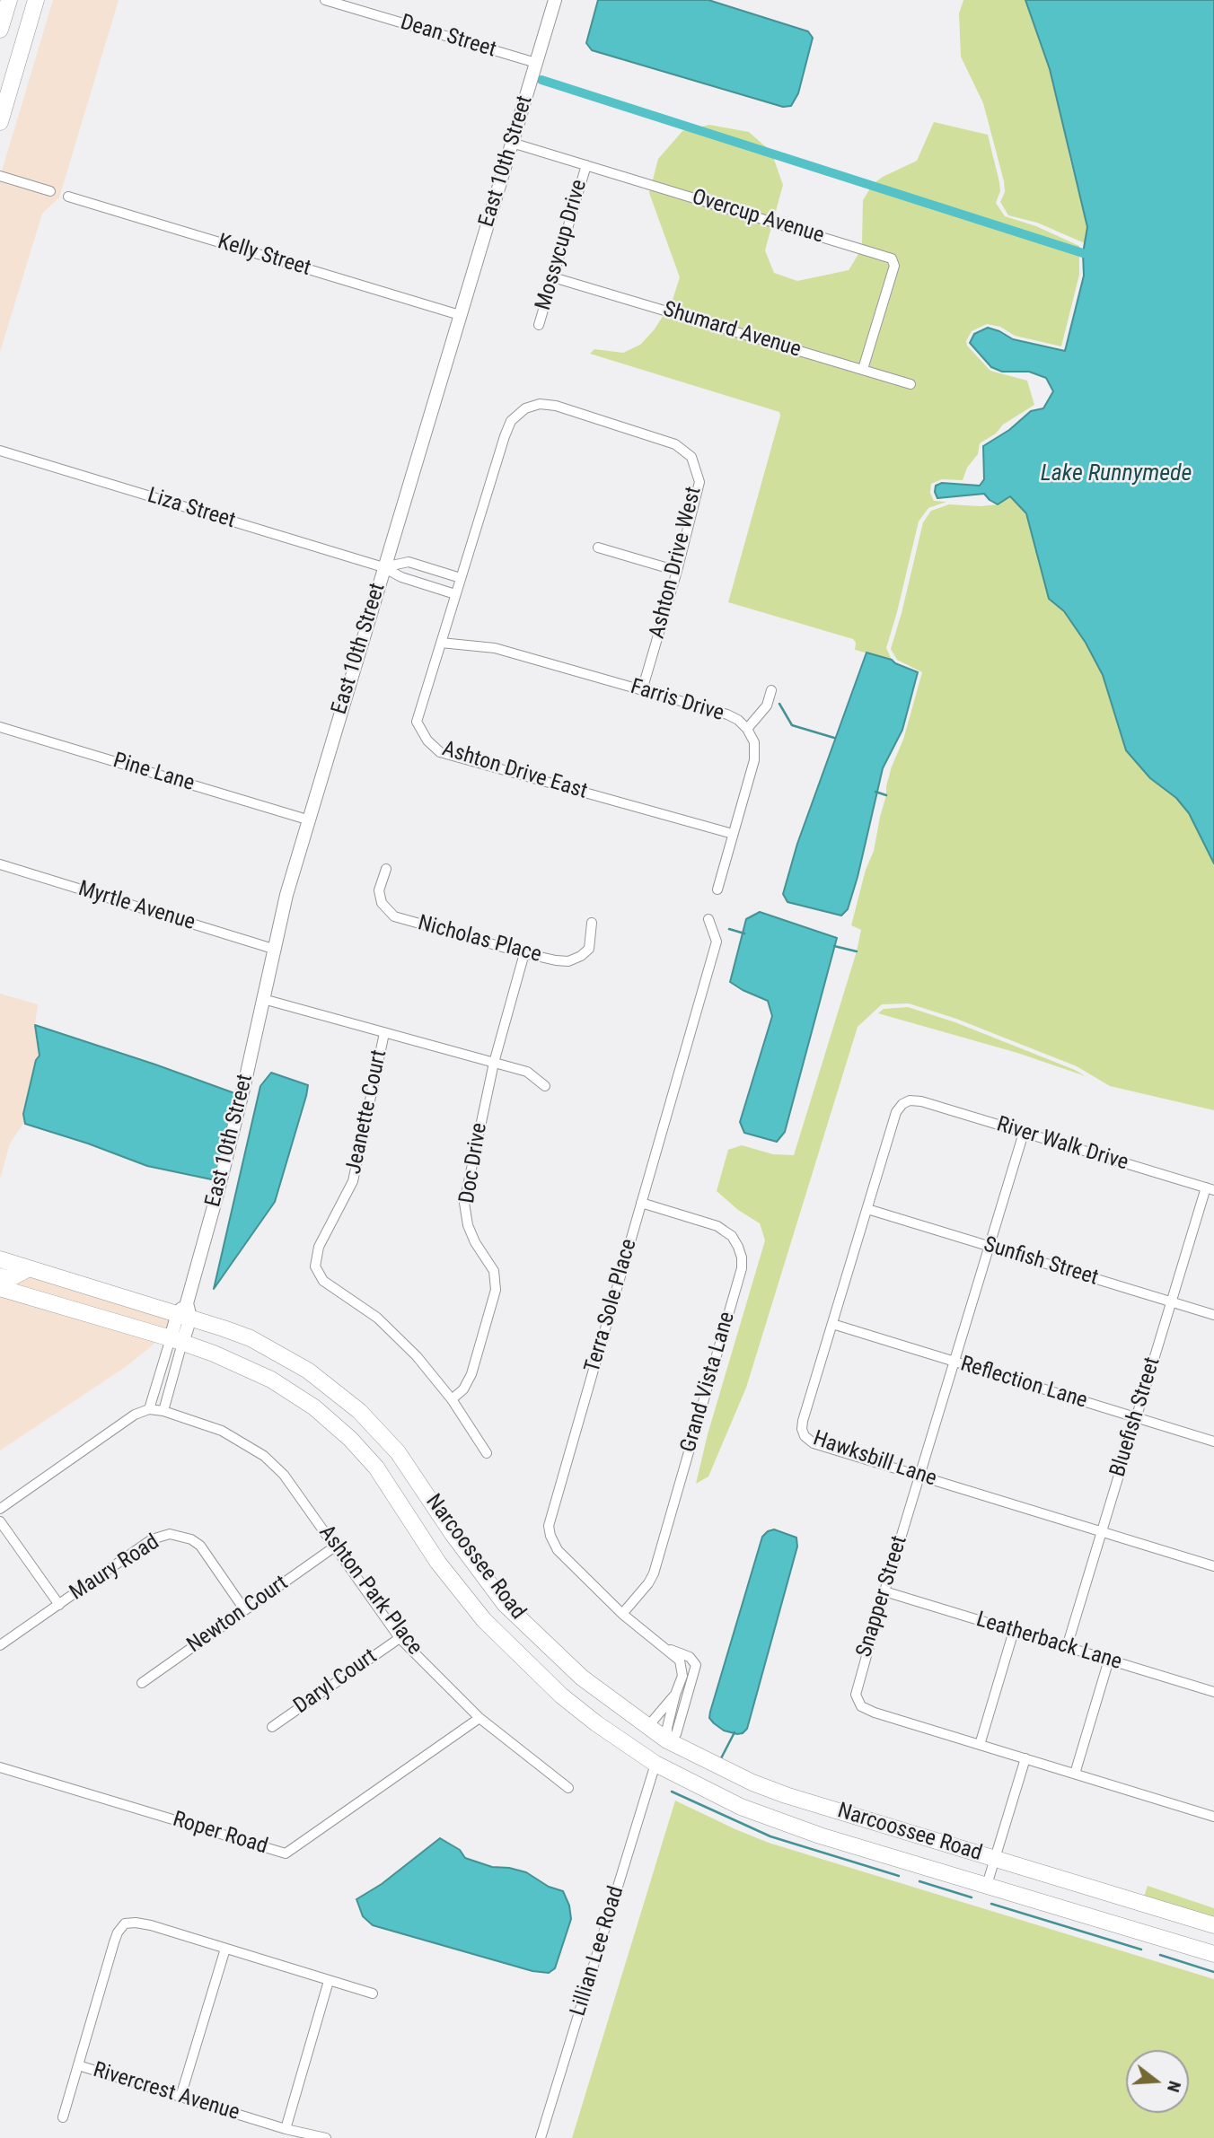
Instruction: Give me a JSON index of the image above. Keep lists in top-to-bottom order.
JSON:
{
  "streets": {
    "main road": ["Narcoossee Road"],
    "street": [
      "Dean Street",
      "East 10th Street",
      "Overcup Avenue",
      "Mossycup Drive",
      "Kelly Street",
      "Shumard Avenue",
      "Liza Street",
      "Ashton Drive West",
      "Farris Drive",
      "Ashton Drive East",
      "Pine Lane",
      "Myrtle Avenue",
      "Nicholas Place",
      "Jeanette Court",
      "River Walk Drive",
      "Doc Drive",
      "Sunfish Street",
      "Terra Sole Place",
      "Grand Vista Lane",
      "Reflection Lane",
      "Bluefish Street",
      "Hawksbill Lane",
      "Maury Road",
      "Ashton Park Place",
      "Snapper Street",
      "Newton Court",
      "Leatherback Lane",
      "Daryl Court",
      "Roper Road",
      "Lillian Lee Road",
      "Rivercrest Avenue"
    ]
  },
  "crossings": [
    ["Dean Street", "East 10th Street"],
    ["East 10th Street", "Overcup Avenue"],
    ["East 10th Street", "Kelly Street"],
    ["East 10th Street", "Liza Street"],
    ["East 10th Street", "Pine Lane"],
    ["East 10th Street", "Myrtle Avenue"],
    ["East 10th Street", "Narcoossee Road"],
    ["Overcup Avenue", "Mossycup Drive"],
    ["Overcup Avenue", "Shumard Avenue"],
    ["Mossycup Drive", "Shumard Avenue"],
    ["Liza Street", "Ashton Drive East"],
    ["Ashton Drive West", "Farris Drive"],
    ["Ashton Drive West", "Ashton Drive East"],
    ["Farris Drive", "Ashton Drive East"],
    ["Nicholas Place", "Doc Drive"],
    ["Jeanette Court", "Doc Drive"],
    ["River Walk Drive", "Bluefish Street"],
    ["River Walk Drive", "Hawksbill Lane"],
    ["River Walk Drive", "Snapper Street"],
    ["Sunfish Street", "Bluefish Street"],
    ["Sunfish Street", "Hawksbill Lane"],
    ["Sunfish Street", "Snapper Street"],
    ["Terra Sole Place", "Grand Vista Lane"],
    ["Terra Sole Place", "Narcoossee Road"],
    ["Reflection Lane", "Bluefish Street"],
    ["Reflection Lane", "Hawksbill Lane"],
    ["Reflection Lane", "Snapper Street"],
    ["Bluefish Street", "Hawksbill Lane"],
    ["Bluefish Street", "Leatherback Lane"],
    ["Hawksbill Lane", "Snapper Street"],
    ["Narcoossee Road", "Lillian Lee Road"],
    ["Maury Road", "Newton Court"],
    ["Ashton Park Place", "Newton Court"],
    ["Ashton Park Place", "Daryl Court"],
    ["Ashton Park Place", "Roper Road"],
    ["Snapper Street", "Leatherback Lane"]
  ],
  "water": ["Lake Runnymede"],
  "north": "right"
}
